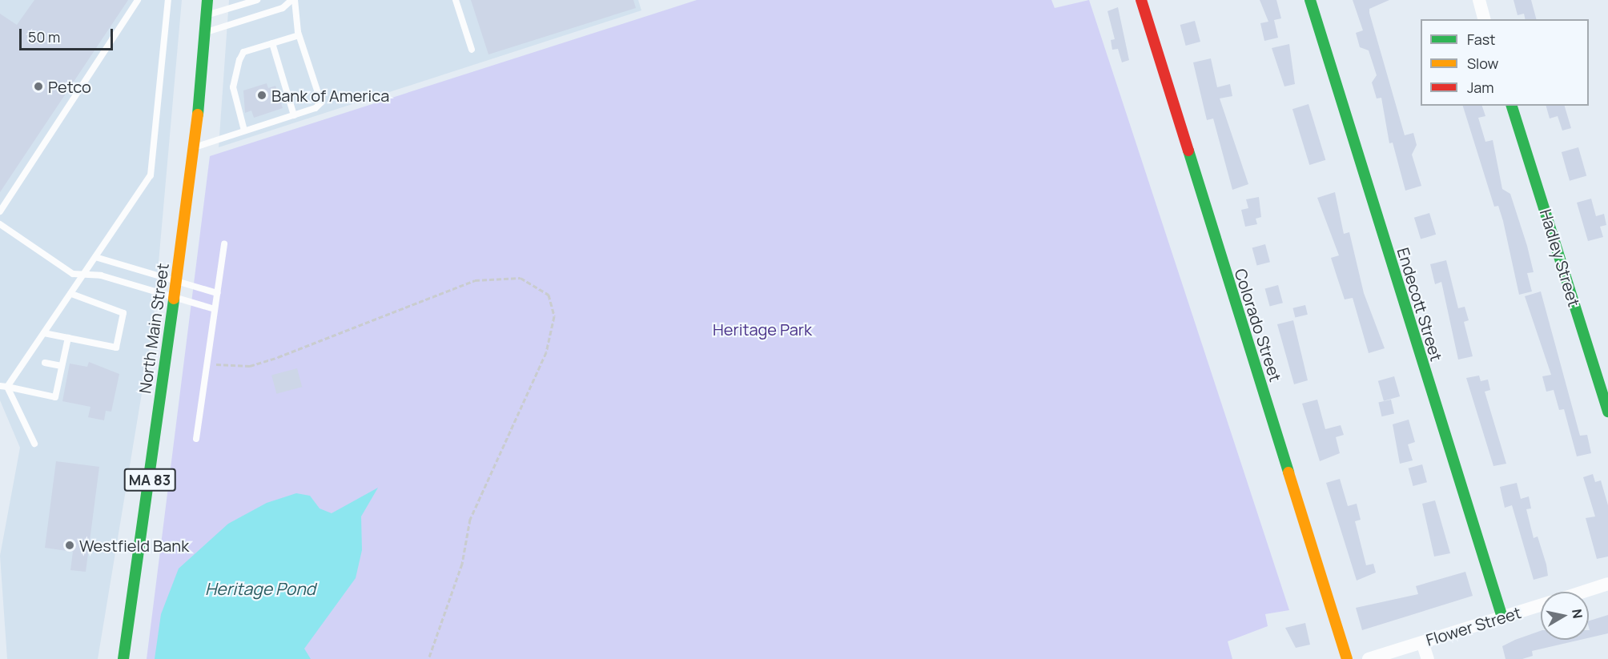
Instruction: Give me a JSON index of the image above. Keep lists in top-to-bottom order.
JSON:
{
  "streets": {
    "street": [
      "Hadley Street",
      "Endecott Street",
      "Colorado Street",
      "North Main Street",
      "MA 83",
      "Flower Street"
    ]
  },
  "crossings": [
    ["Endecott Street", "Flower Street"]
  ],
  "water": ["Heritage Pond"],
  "parks": ["Heritage Park"],
  "places": ["Petco", "Bank of America", "Westfield Bank"],
  "legend": ["Fast", "Slow", "Jam"],
  "scale_bar": "50 m",
  "north": "right"
}
